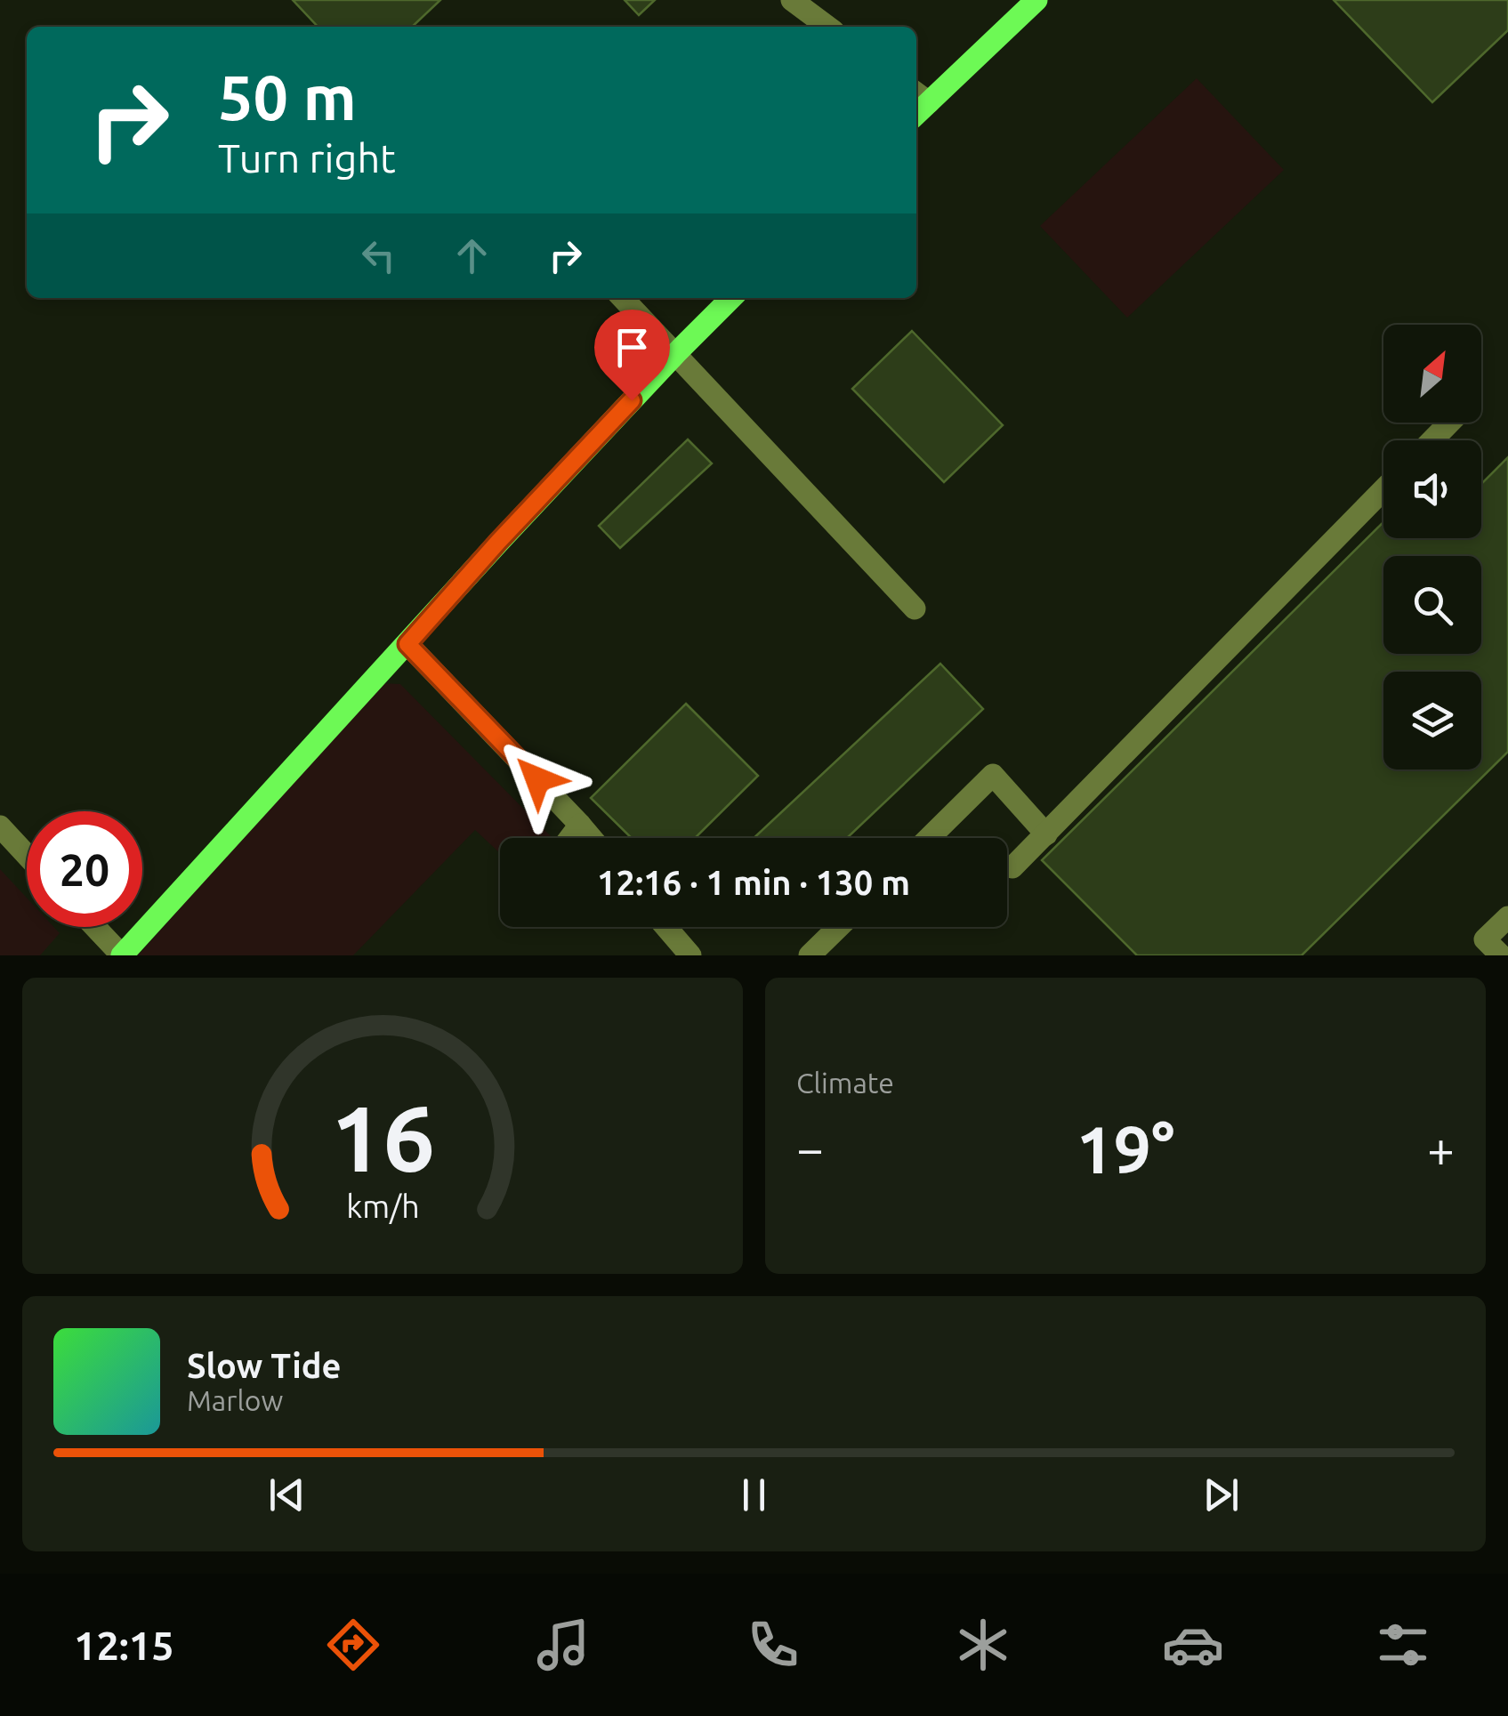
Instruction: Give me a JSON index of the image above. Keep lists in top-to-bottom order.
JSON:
{
  "north": "top right",
  "page": {
    "turn": ["50 m", "Turn right"],
    "limit": "20",
    "trip": "12:16 · 1 min · 130 m",
    "tile": "Climate",
    "heat": ["−", "19°", "+"],
    "song": ["Slow Tide", "Marlow"],
    "tabs": "12:15",
    "gauge": ["16", "km/h"]
  }
}
